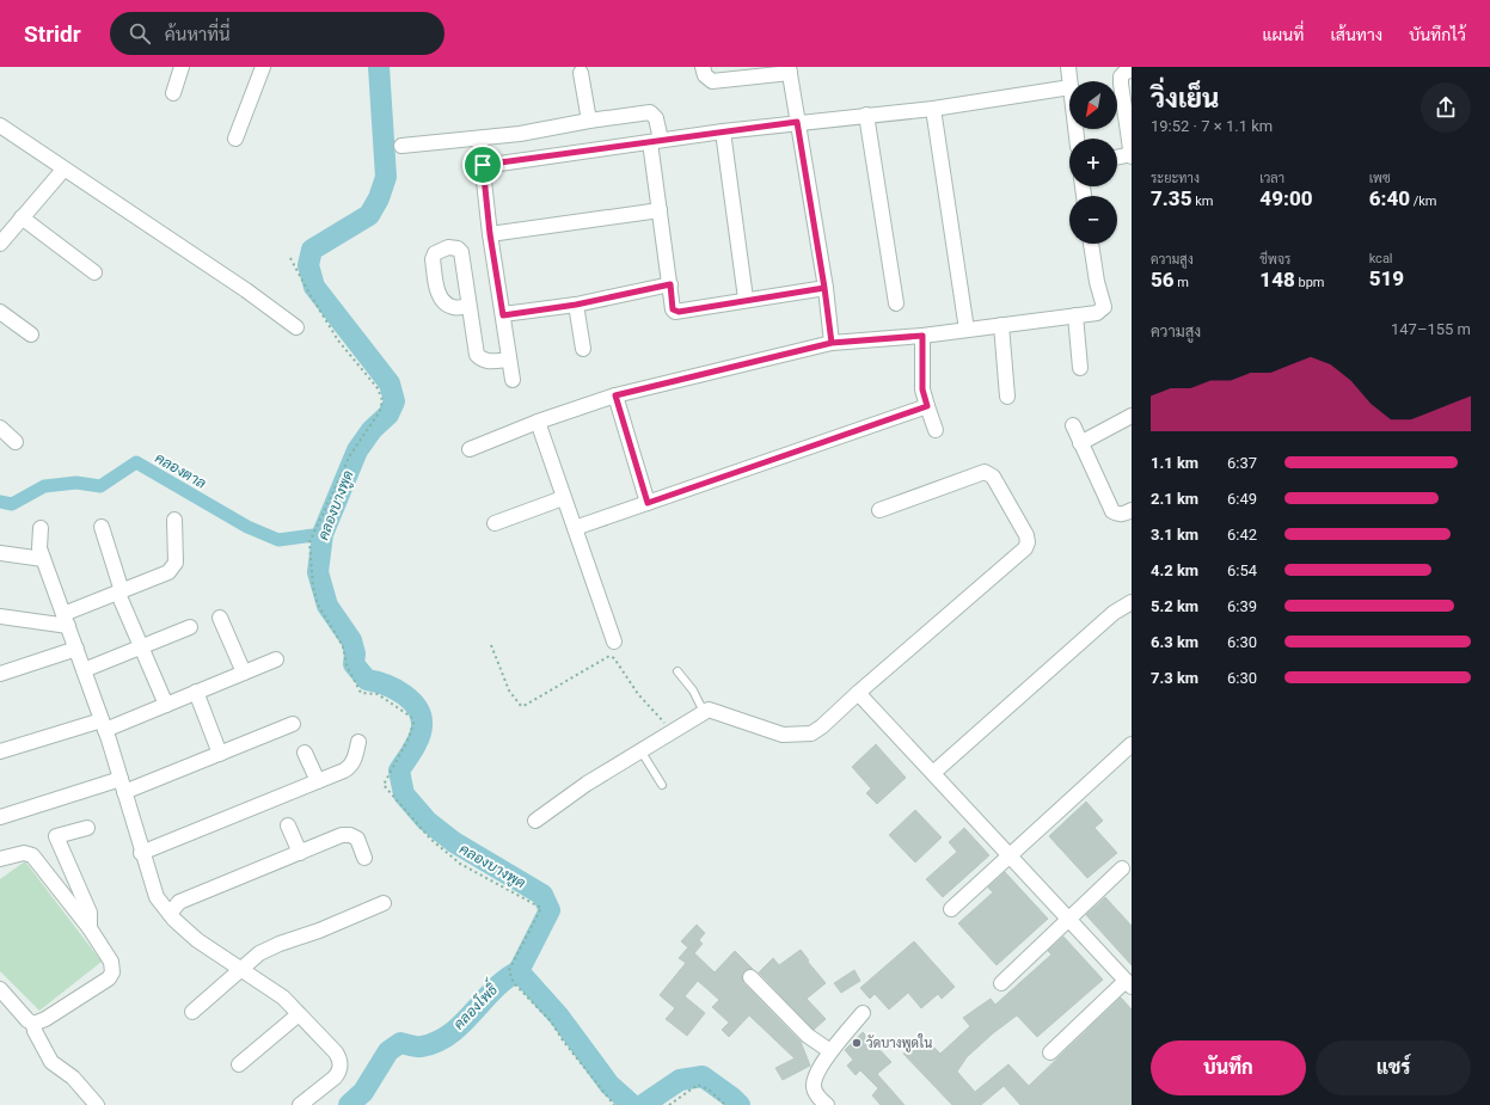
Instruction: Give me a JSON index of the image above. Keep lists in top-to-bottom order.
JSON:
{
  "water": ["คลองตาล", "คลองบางพูด", "คลองโพธิ์"],
  "places": ["วัดบางพูดใน"],
  "north": "bottom left",
  "page": {
    "header": "Stridr",
    "search": "ค้นหาที่นี่",
    "nav": ["แผนที่", "เส้นทาง", "บันทึกไว้"],
    "heading": ["วิ่งเย็น", "19:52 · 7 × 1.1 km"],
    "map_buttons": ["+", "−"],
    "stats": [
      ["ระยะทาง", "7.35 km"],
      ["เวลา", "49:00"],
      ["เพซ", "6:40 /km"],
      ["ความสูง", "56 m"],
      ["ชีพจร", "148 bpm"],
      ["kcal", "519"]
    ],
    "chart": ["ความสูง", "147–155 m"],
    "list": [
      {
        "name": "1.1 km",
        "note": "6:37"
      },
      {
        "name": "2.1 km",
        "note": "6:49"
      },
      {
        "name": "3.1 km",
        "note": "6:42"
      },
      {
        "name": "4.2 km",
        "note": "6:54"
      },
      {
        "name": "5.2 km",
        "note": "6:39"
      },
      {
        "name": "6.3 km",
        "note": "6:30"
      },
      {
        "name": "7.3 km",
        "note": "6:30"
      }
    ],
    "buttons": ["บันทึก", "แชร์"]
  }
}
